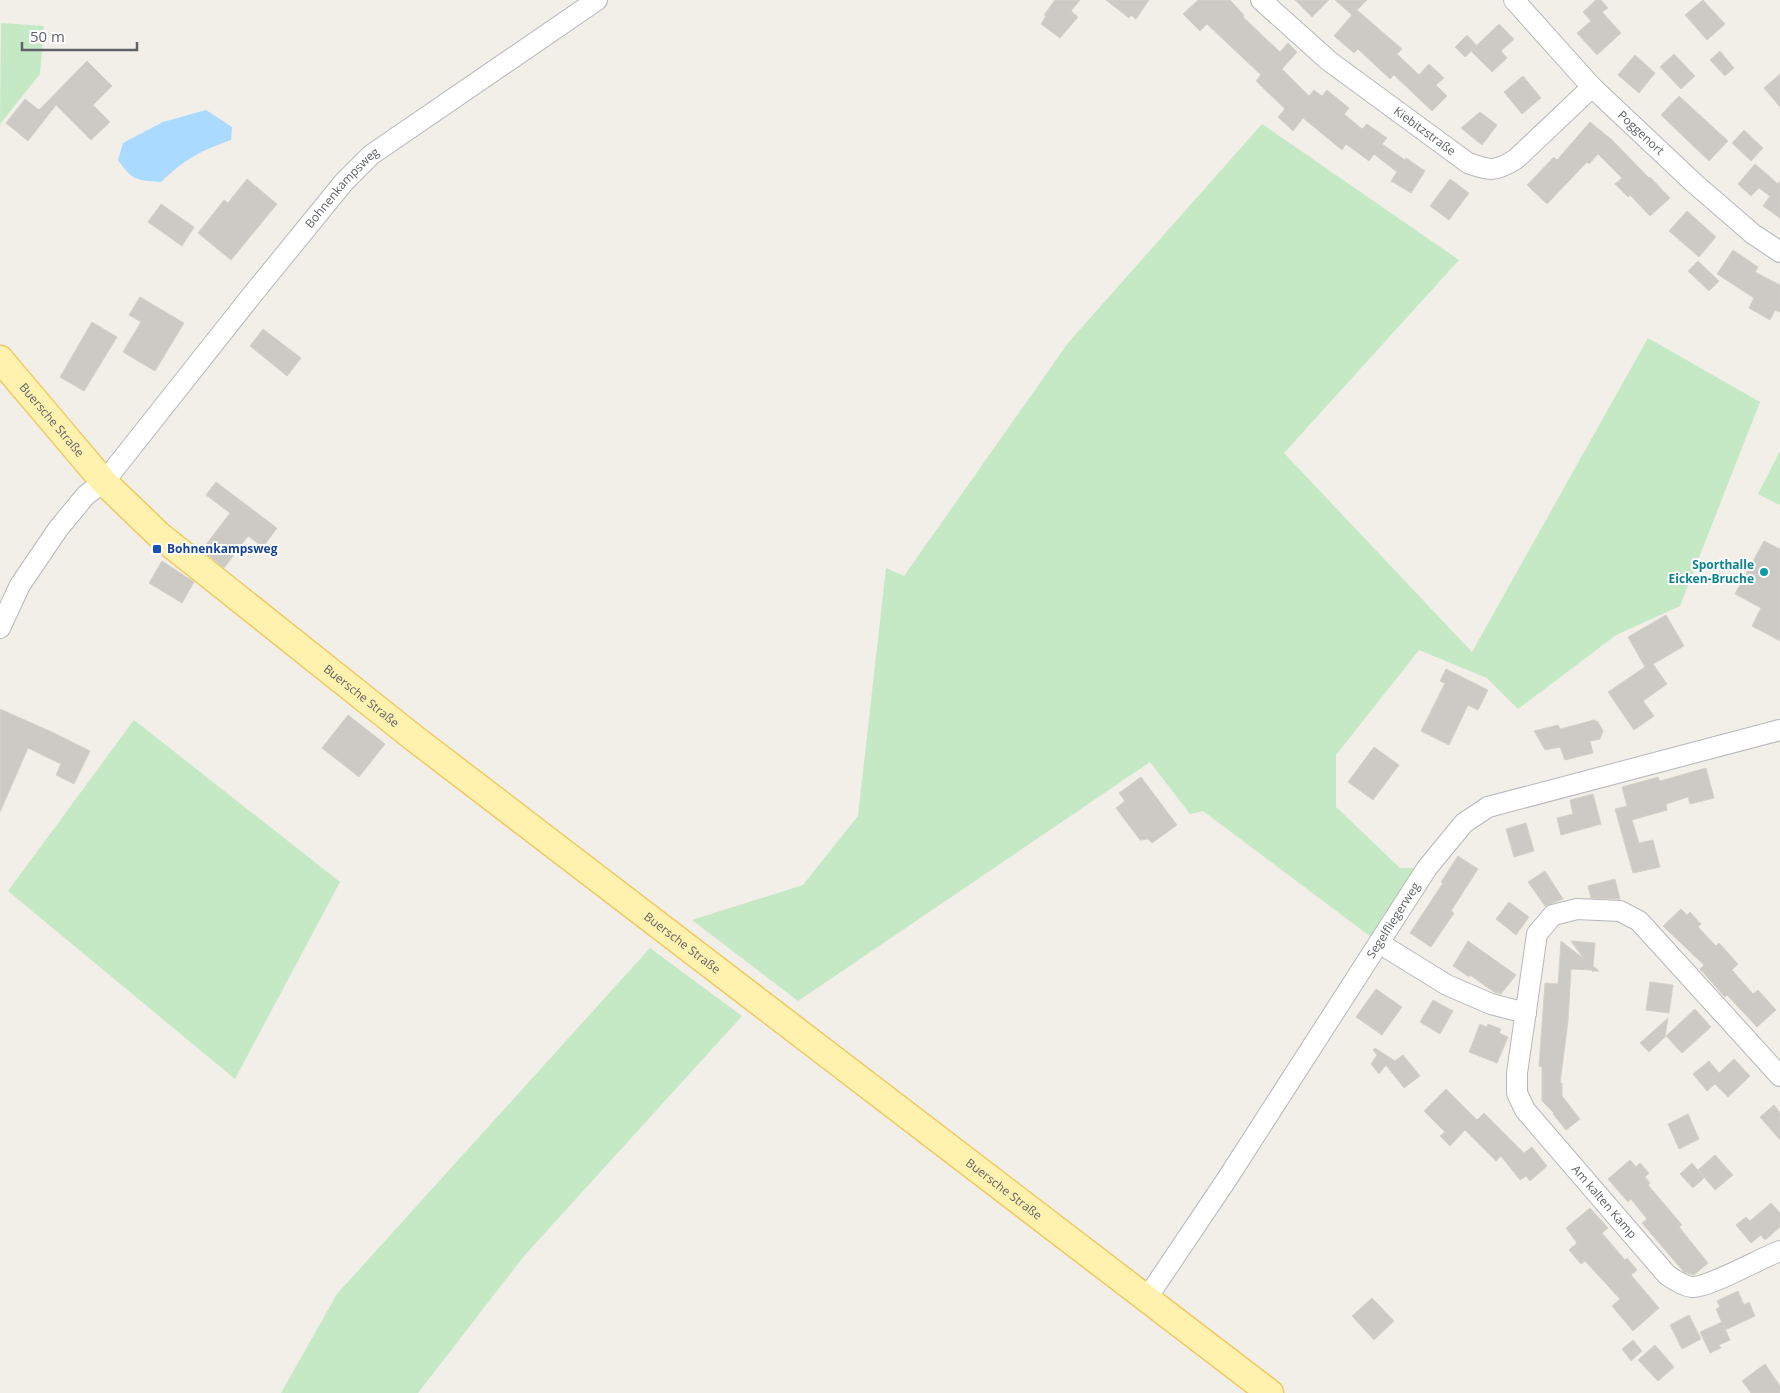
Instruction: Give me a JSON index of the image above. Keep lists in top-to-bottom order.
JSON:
{
  "streets": {
    "main road": ["Buersche Straße"],
    "street": [
      "Kiebitzstraße",
      "Poggenort",
      "Bohnenkampsweg",
      "Segelfliegerweg",
      "Am kalten Kamp"
    ]
  },
  "crossings": [
    ["Kiebitzstraße", "Poggenort"],
    ["Bohnenkampsweg", "Buersche Straße"],
    ["Buersche Straße", "Segelfliegerweg"]
  ],
  "places": {
    "transit": ["Bohnenkampsweg"],
    "other": ["Sporthalle Eicken-Bruche"]
  },
  "scale_bar": "50 m"
}
